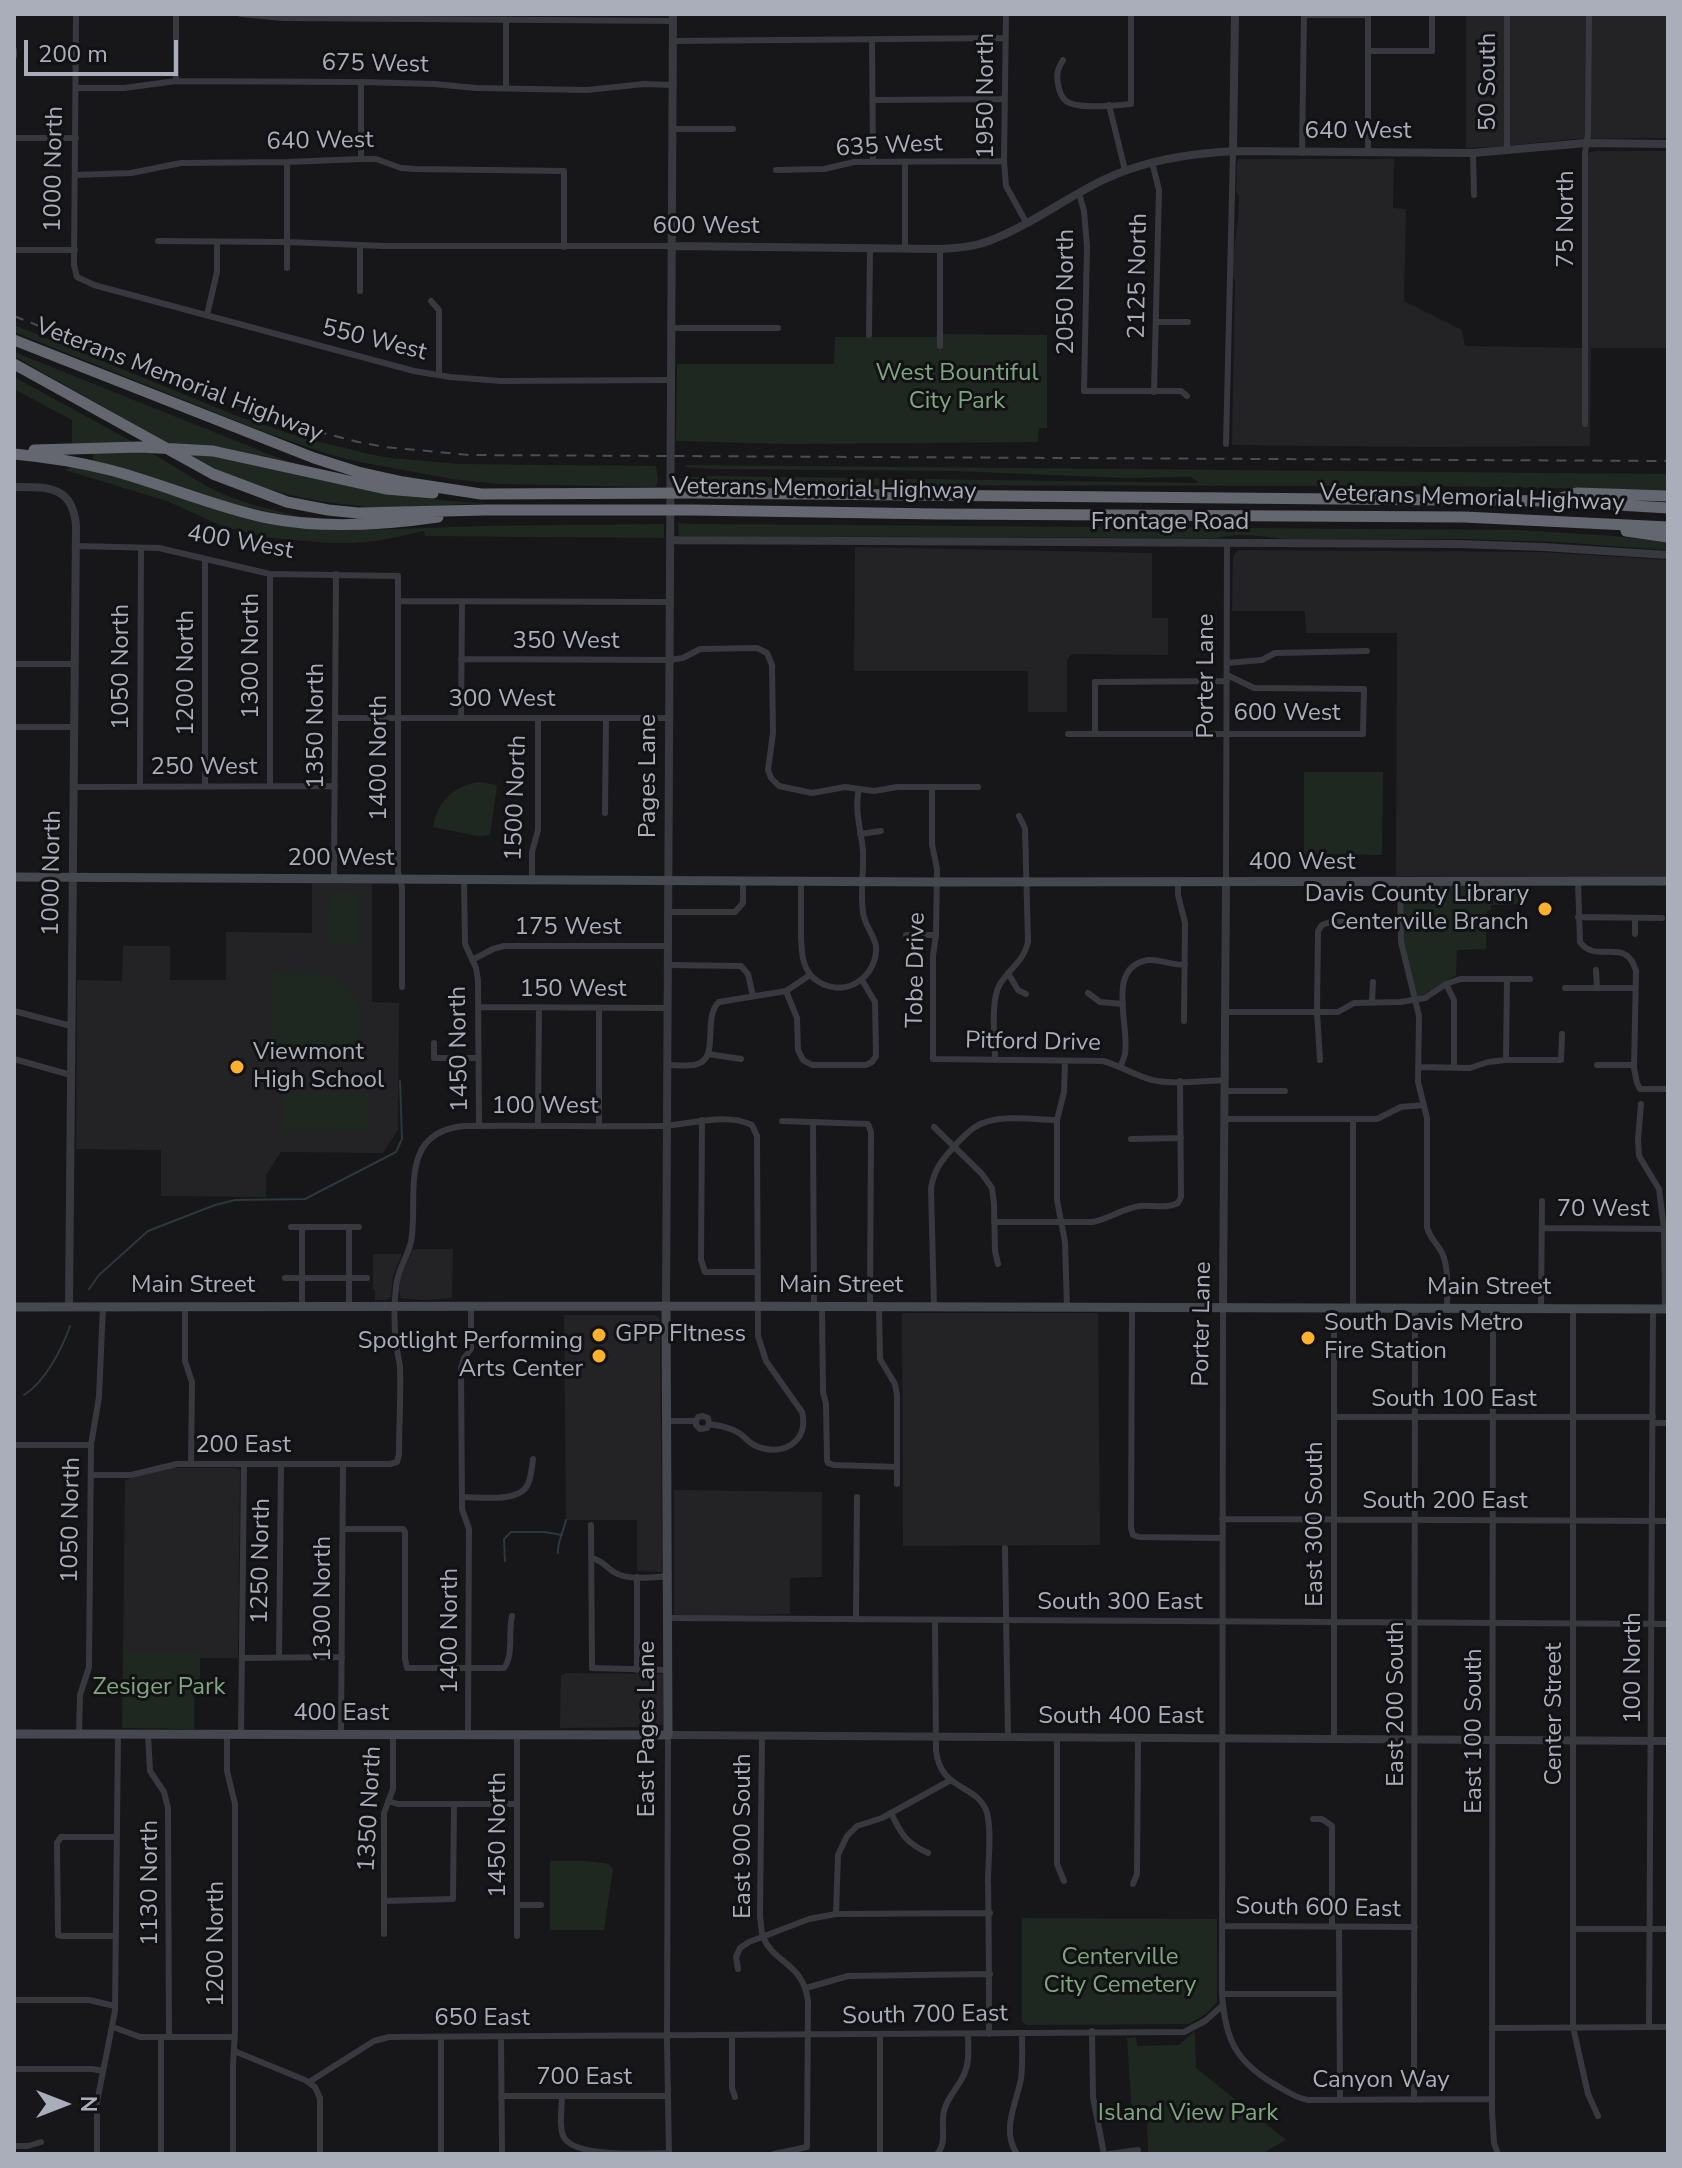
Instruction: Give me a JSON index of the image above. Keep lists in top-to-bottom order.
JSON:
{
  "streets": {
    "highway": ["Veterans Memorial Highway"],
    "main road": [
      "400 West",
      "200 West",
      "Main Street",
      "400 East",
      "East Pages Lane"
    ],
    "street": [
      "675 West",
      "50 South",
      "1950 North",
      "640 West",
      "635 West",
      "1000 North",
      "75 North",
      "600 West",
      "2125 North",
      "2050 North",
      "550 West",
      "Frontage Road",
      "350 West",
      "1300 North",
      "1050 North",
      "1200 North",
      "Porter Lane",
      "300 West",
      "1350 North",
      "1400 North",
      "250 West",
      "Pages Lane",
      "1500 North",
      "175 West",
      "Tobe Drive",
      "150 West",
      "Pitford Drive",
      "1450 North",
      "100 West",
      "70 West",
      "South 100 East",
      "200 East",
      "South 200 East",
      "East 300 South",
      "1250 North",
      "South 300 East",
      "100 North",
      "East 200 South",
      "Center Street",
      "South 400 East",
      "East 100 South",
      "East 900 South",
      "1130 North",
      "South 600 East",
      "South 700 East",
      "650 East",
      "700 East",
      "Canyon Way"
    ]
  },
  "crossings": [
    ["675 West", "1000 North"],
    ["675 West", "Pages Lane"],
    ["50 South", "640 West"],
    ["1950 North", "635 West"],
    ["1950 North", "600 West"],
    ["640 West", "1000 North"],
    ["640 West", "75 North"],
    ["640 West", "600 West"],
    ["1000 North", "550 West"],
    ["1000 North", "400 West"],
    ["1000 North", "250 West"],
    ["1000 North", "200 West"],
    ["1000 North", "Main Street"],
    ["600 West", "2125 North"],
    ["600 West", "2050 North"],
    ["600 West", "Porter Lane"],
    ["600 West", "Pages Lane"],
    ["2125 North", "2050 North"],
    ["550 West", "Pages Lane"],
    ["Frontage Road", "Porter Lane"],
    ["Frontage Road", "Pages Lane"],
    ["400 West", "1300 North"],
    ["400 West", "1050 North"],
    ["400 West", "1200 North"],
    ["400 West", "Porter Lane"],
    ["400 West", "1350 North"],
    ["400 West", "1400 North"],
    ["400 West", "Tobe Drive"],
    ["350 West", "Pages Lane"],
    ["1300 North", "250 West"],
    ["1300 North", "200 East"],
    ["1300 North", "400 East"],
    ["1050 North", "250 West"],
    ["1050 North", "Main Street"],
    ["1050 North", "200 East"],
    ["1050 North", "400 East"],
    ["1200 North", "250 West"],
    ["1200 North", "400 East"],
    ["Porter Lane", "Pitford Drive"],
    ["Porter Lane", "Main Street"],
    ["Porter Lane", "South 200 East"],
    ["Porter Lane", "South 300 East"],
    ["Porter Lane", "South 400 East"],
    ["Porter Lane", "South 600 East"],
    ["Porter Lane", "South 700 East"],
    ["Porter Lane", "Canyon Way"],
    ["300 West", "1350 North"],
    ["300 West", "1400 North"],
    ["300 West", "Pages Lane"],
    ["300 West", "1500 North"],
    ["1350 North", "250 West"],
    ["1350 North", "200 West"],
    ["1350 North", "400 East"],
    ["1400 North", "200 West"],
    ["1400 North", "Main Street"],
    ["1400 North", "400 East"],
    ["Pages Lane", "200 West"],
    ["Pages Lane", "175 West"],
    ["Pages Lane", "150 West"],
    ["Pages Lane", "100 West"],
    ["Pages Lane", "Main Street"],
    ["Pages Lane", "East Pages Lane"],
    ["1500 North", "200 West"],
    ["200 West", "1450 North"],
    ["175 West", "1450 North"],
    ["Tobe Drive", "Pitford Drive"],
    ["150 West", "1450 North"],
    ["1450 North", "100 West"],
    ["1450 North", "400 East"],
    ["100 West", "Main Street"],
    ["100 West", "200 East"],
    ["100 West", "East Pages Lane"],
    ["Main Street", "200 East"],
    ["Main Street", "East 300 South"],
    ["Main Street", "100 North"],
    ["Main Street", "East 200 South"],
    ["Main Street", "Center Street"],
    ["Main Street", "East Pages Lane"],
    ["Main Street", "East 100 South"],
    ["South 100 East", "East 300 South"],
    ["South 100 East", "100 North"],
    ["South 100 East", "East 200 South"],
    ["South 100 East", "Center Street"],
    ["South 100 East", "East 100 South"],
    ["200 East", "1250 North"],
    ["South 200 East", "East 300 South"],
    ["South 200 East", "100 North"],
    ["South 200 East", "East 200 South"],
    ["South 200 East", "Center Street"],
    ["South 200 East", "East 100 South"],
    ["East 300 South", "South 300 East"],
    ["East 300 South", "South 400 East"],
    ["South 300 East", "100 North"],
    ["South 300 East", "East 200 South"],
    ["South 300 East", "Center Street"],
    ["South 300 East", "East Pages Lane"],
    ["South 300 East", "East 100 South"],
    ["100 North", "South 400 East"],
    ["East 200 South", "South 400 East"],
    ["East 200 South", "South 600 East"],
    ["East 200 South", "Canyon Way"],
    ["400 East", "South 400 East"],
    ["400 East", "East Pages Lane"],
    ["400 East", "1130 North"],
    ["Center Street", "South 400 East"],
    ["South 400 East", "East Pages Lane"],
    ["South 400 East", "East 100 South"],
    ["South 400 East", "East 900 South"],
    ["East Pages Lane", "South 700 East"],
    ["East Pages Lane", "650 East"],
    ["East Pages Lane", "700 East"],
    ["East 100 South", "Canyon Way"],
    ["South 700 East", "650 East"]
  ],
  "parks": [
    "West Bountiful City Park",
    "Zesiger Park",
    "Centerville City Cemetery",
    "Island View Park"
  ],
  "places": [
    "Davis County Library Centerville Branch",
    "Viewmont High School",
    "GPP FItness",
    "South Davis Metro Fire Station",
    "Spotlight Performing Arts Center"
  ],
  "scale_bar": "200 m",
  "north": "right"
}
